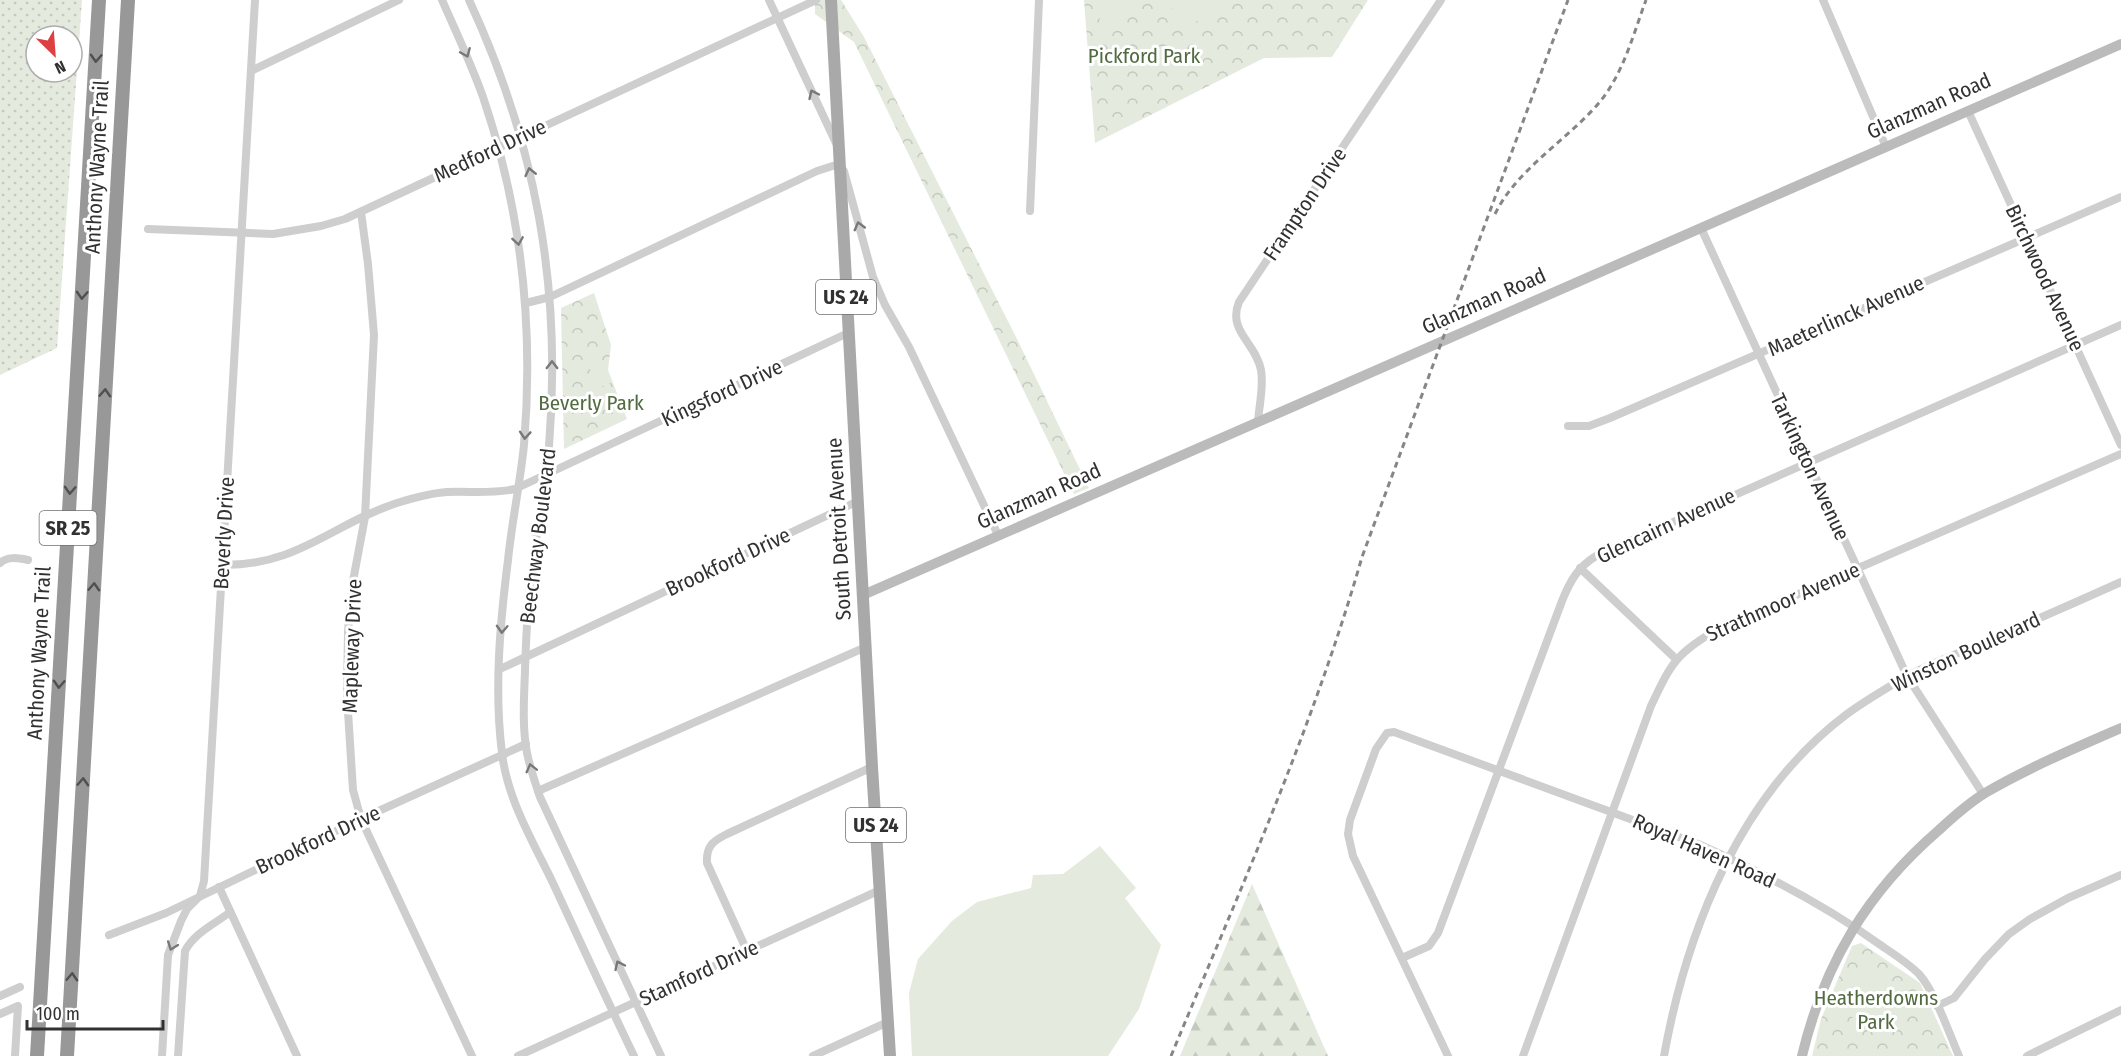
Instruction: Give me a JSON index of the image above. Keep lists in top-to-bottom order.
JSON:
{
  "streets": {
    "highway": ["Anthony Wayne Trail", "SR 25"],
    "main road": ["US 24", "South Detroit Avenue"],
    "street": [
      "Glanzman Road",
      "Medford Drive",
      "Frampton Drive",
      "Birchwood Avenue",
      "Maeterlinck Avenue",
      "Kingsford Drive",
      "Tarkington Avenue",
      "Glencairn Avenue",
      "Beverly Drive",
      "Beechway Boulevard",
      "Brookford Drive",
      "Strathmoor Avenue",
      "Mapleway Drive",
      "Winston Boulevard",
      "Royal Haven Road",
      "Stamford Drive"
    ]
  },
  "crossings": [
    ["Glanzman Road", "Frampton Drive"],
    ["Glanzman Road", "Birchwood Avenue"],
    ["Glanzman Road", "Tarkington Avenue"],
    ["Glanzman Road", "South Detroit Avenue"],
    ["Medford Drive", "Beverly Drive"],
    ["Medford Drive", "Beechway Boulevard"],
    ["Medford Drive", "Mapleway Drive"],
    ["Birchwood Avenue", "Maeterlinck Avenue"],
    ["Birchwood Avenue", "Glencairn Avenue"],
    ["Maeterlinck Avenue", "Tarkington Avenue"],
    ["Kingsford Drive", "South Detroit Avenue"],
    ["Kingsford Drive", "Beverly Drive"],
    ["Kingsford Drive", "Beechway Boulevard"],
    ["Kingsford Drive", "Mapleway Drive"],
    ["Tarkington Avenue", "Glencairn Avenue"],
    ["Tarkington Avenue", "Strathmoor Avenue"],
    ["Tarkington Avenue", "Winston Boulevard"],
    ["Glencairn Avenue", "Royal Haven Road"],
    ["South Detroit Avenue", "Brookford Drive"],
    ["South Detroit Avenue", "Stamford Drive"],
    ["Beverly Drive", "Brookford Drive"],
    ["Beechway Boulevard", "Brookford Drive"],
    ["Beechway Boulevard", "Stamford Drive"],
    ["Brookford Drive", "Mapleway Drive"],
    ["Strathmoor Avenue", "Royal Haven Road"],
    ["Winston Boulevard", "Royal Haven Road"]
  ],
  "parks": ["Pickford Park", "Beverly Park", "Heatherdowns Park"],
  "scale_bar": "100 m",
  "north": "bottom right"
}
